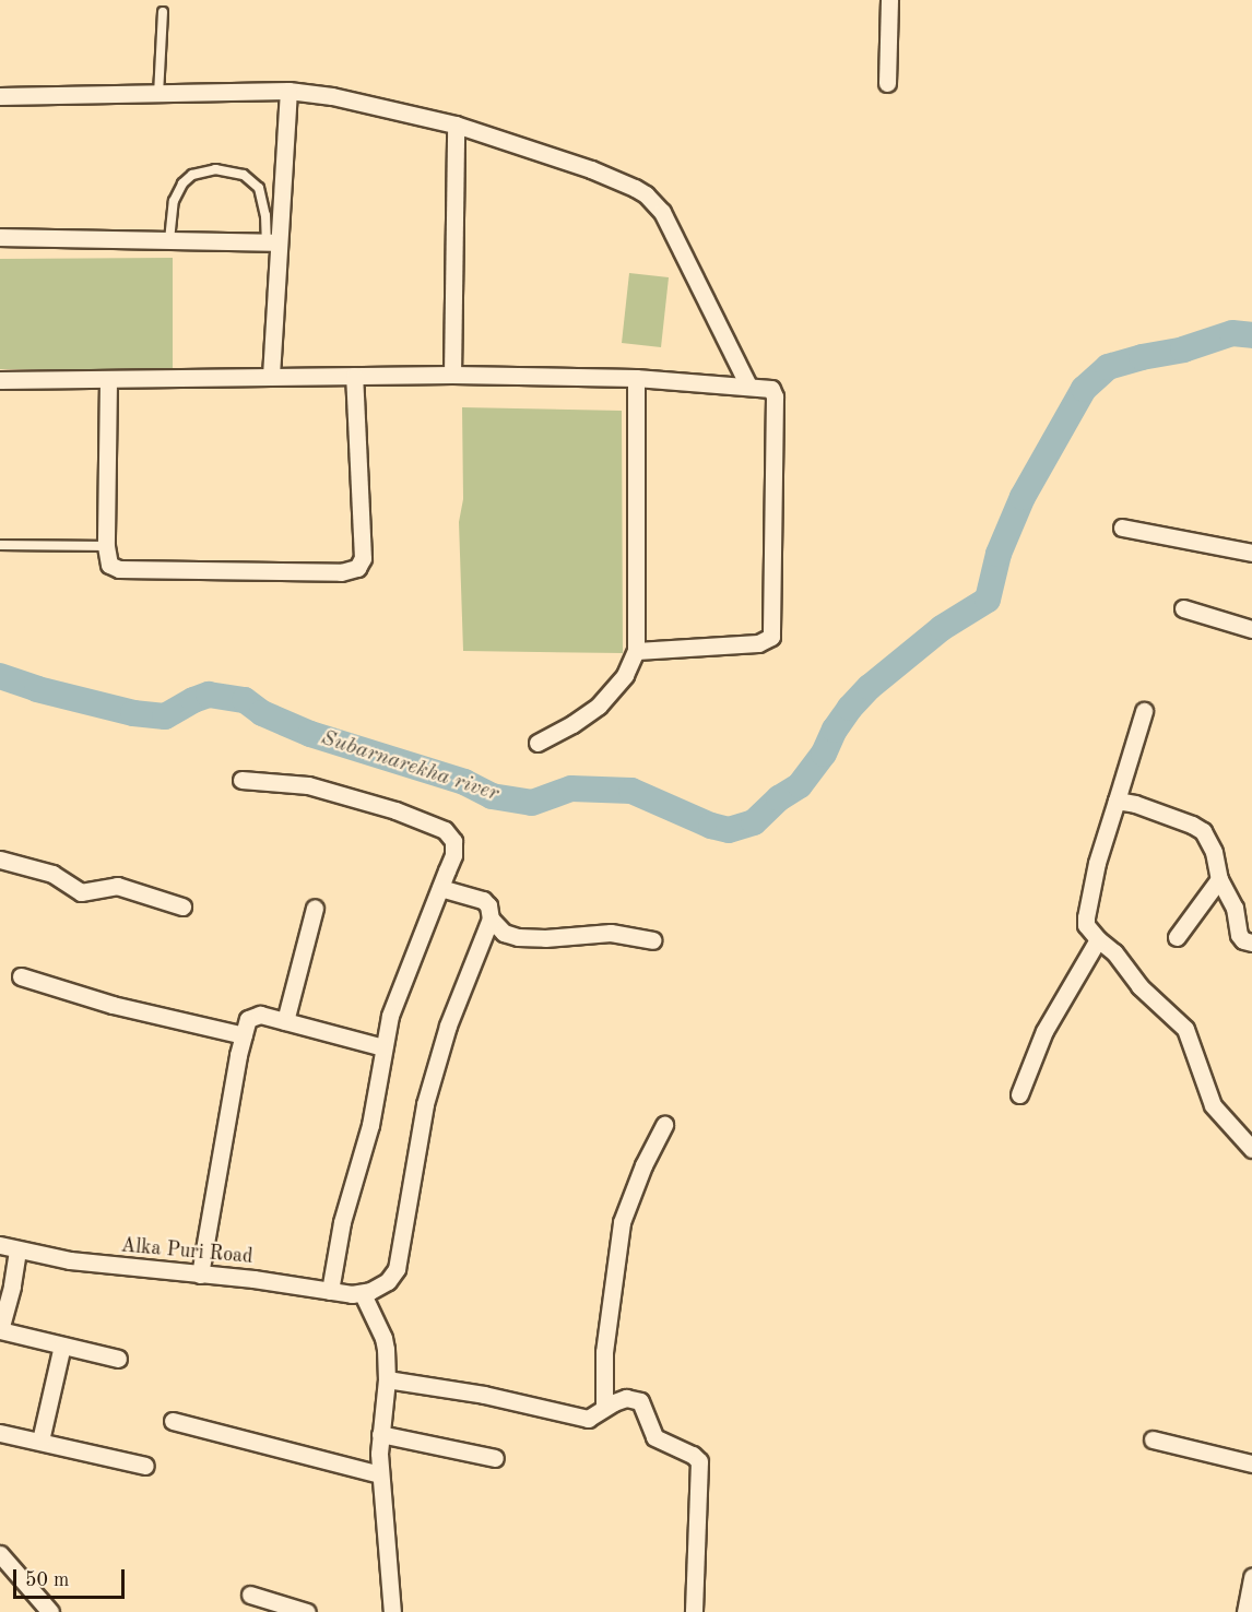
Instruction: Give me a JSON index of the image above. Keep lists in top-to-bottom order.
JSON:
{
  "streets": {
    "street": ["Alka Puri Road"]
  },
  "water": ["Subarnarekha river"],
  "scale_bar": "50 m"
}
